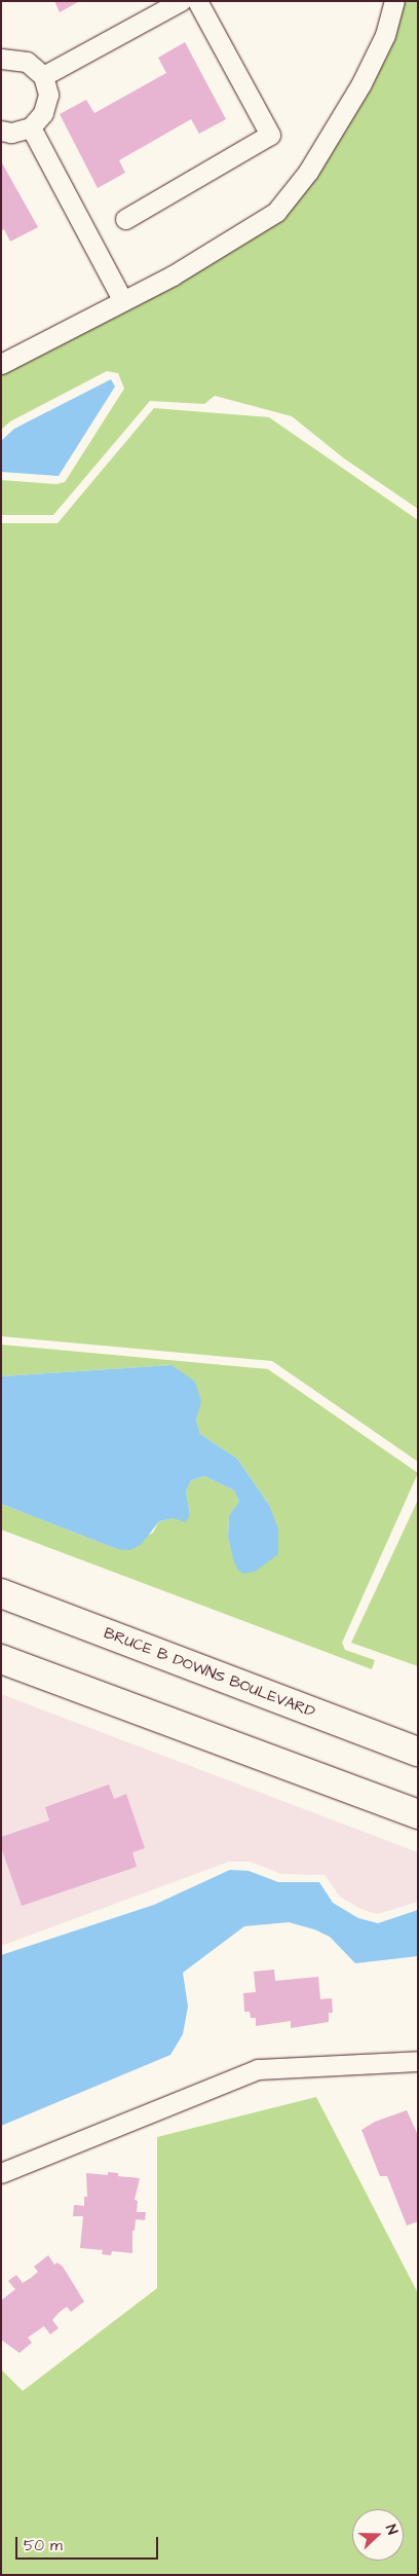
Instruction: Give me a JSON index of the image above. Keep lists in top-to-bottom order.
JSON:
{
  "streets": {
    "main road": ["BRUCE B DOWNS BOULEVARD"]
  },
  "scale_bar": "50 m",
  "north": "right"
}
